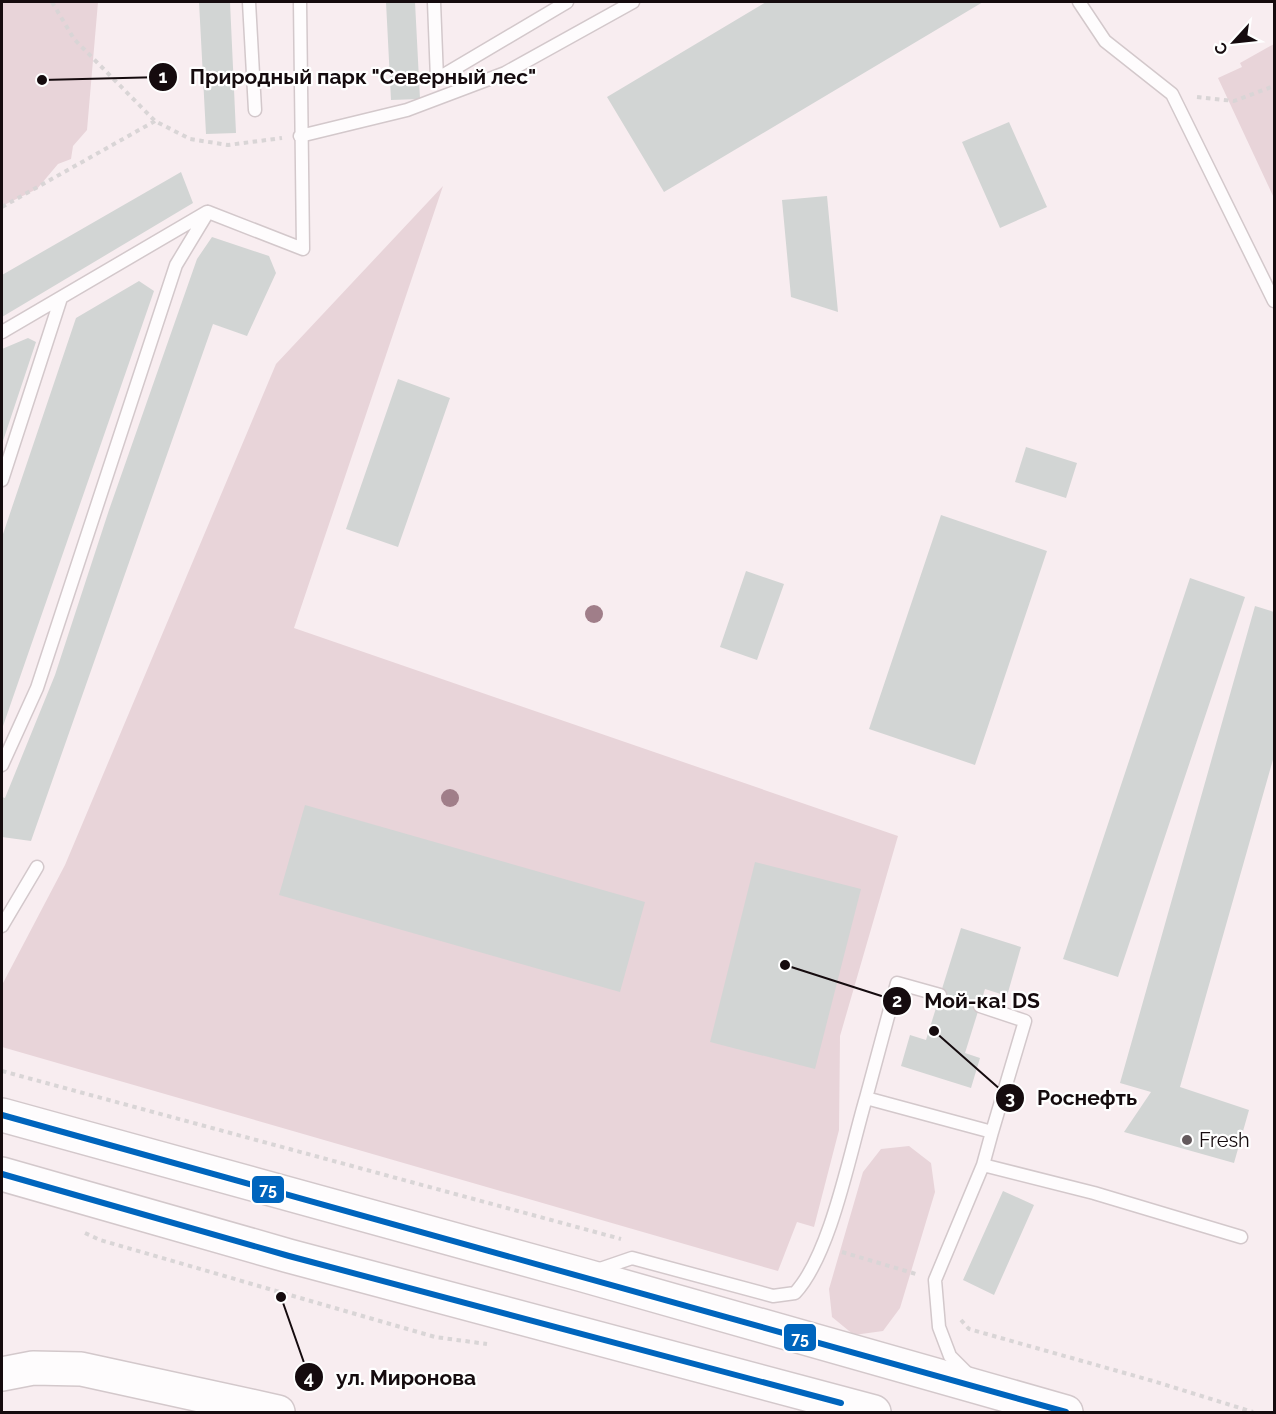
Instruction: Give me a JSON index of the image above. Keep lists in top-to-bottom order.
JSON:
{
  "places": [
    "Природный парк \"Северный лес\"",
    "Мой-ка! DS",
    "Роснефть",
    "Fresh",
    "ул. Миронова"
  ],
  "lines": ["transit line 75"],
  "north": "bottom left"
}
